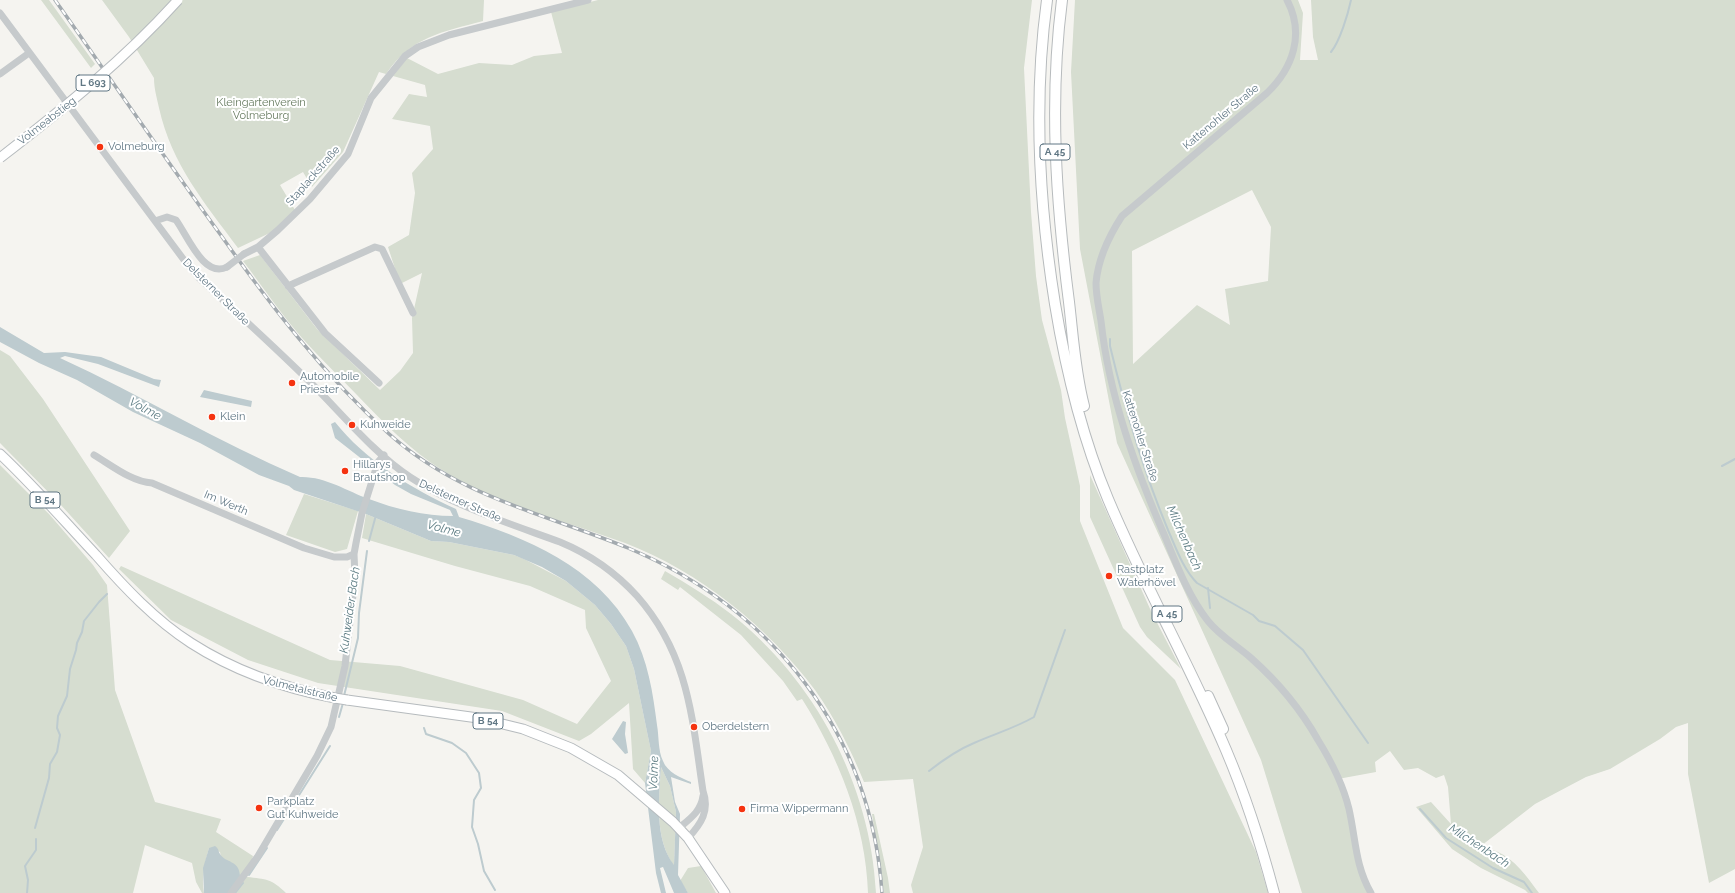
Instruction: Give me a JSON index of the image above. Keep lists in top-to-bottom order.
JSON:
{
  "streets": {
    "highway": ["A 45"],
    "main road": [
      "L 693",
      "Volmeabstieg",
      "B 54",
      "Volmetalstraße"
    ],
    "street": [
      "Kattenohler Straße",
      "Staplackstraße",
      "Delsterner Straße",
      "Im Werth"
    ]
  },
  "crossings": [
    ["Staplackstraße", "Delsterner Straße"],
    ["Delsterner Straße", "B 54"],
    ["Delsterner Straße", "Volmetalstraße"],
    ["B 54", "Volmetalstraße"]
  ],
  "water": ["Volme", "Milchenbach", "Kuhweider Bach"],
  "parks": ["Kleingartenverein Volmeburg"],
  "places": [
    "Volmeburg",
    "Automobile Priester",
    "Klein",
    "Kuhweide",
    "Hillarys Brautshop",
    "Rastplatz Waterhövel",
    "Oberdelstern",
    "Parkplatz Gut Kuhweide",
    "Firma Wippermann"
  ]
}
